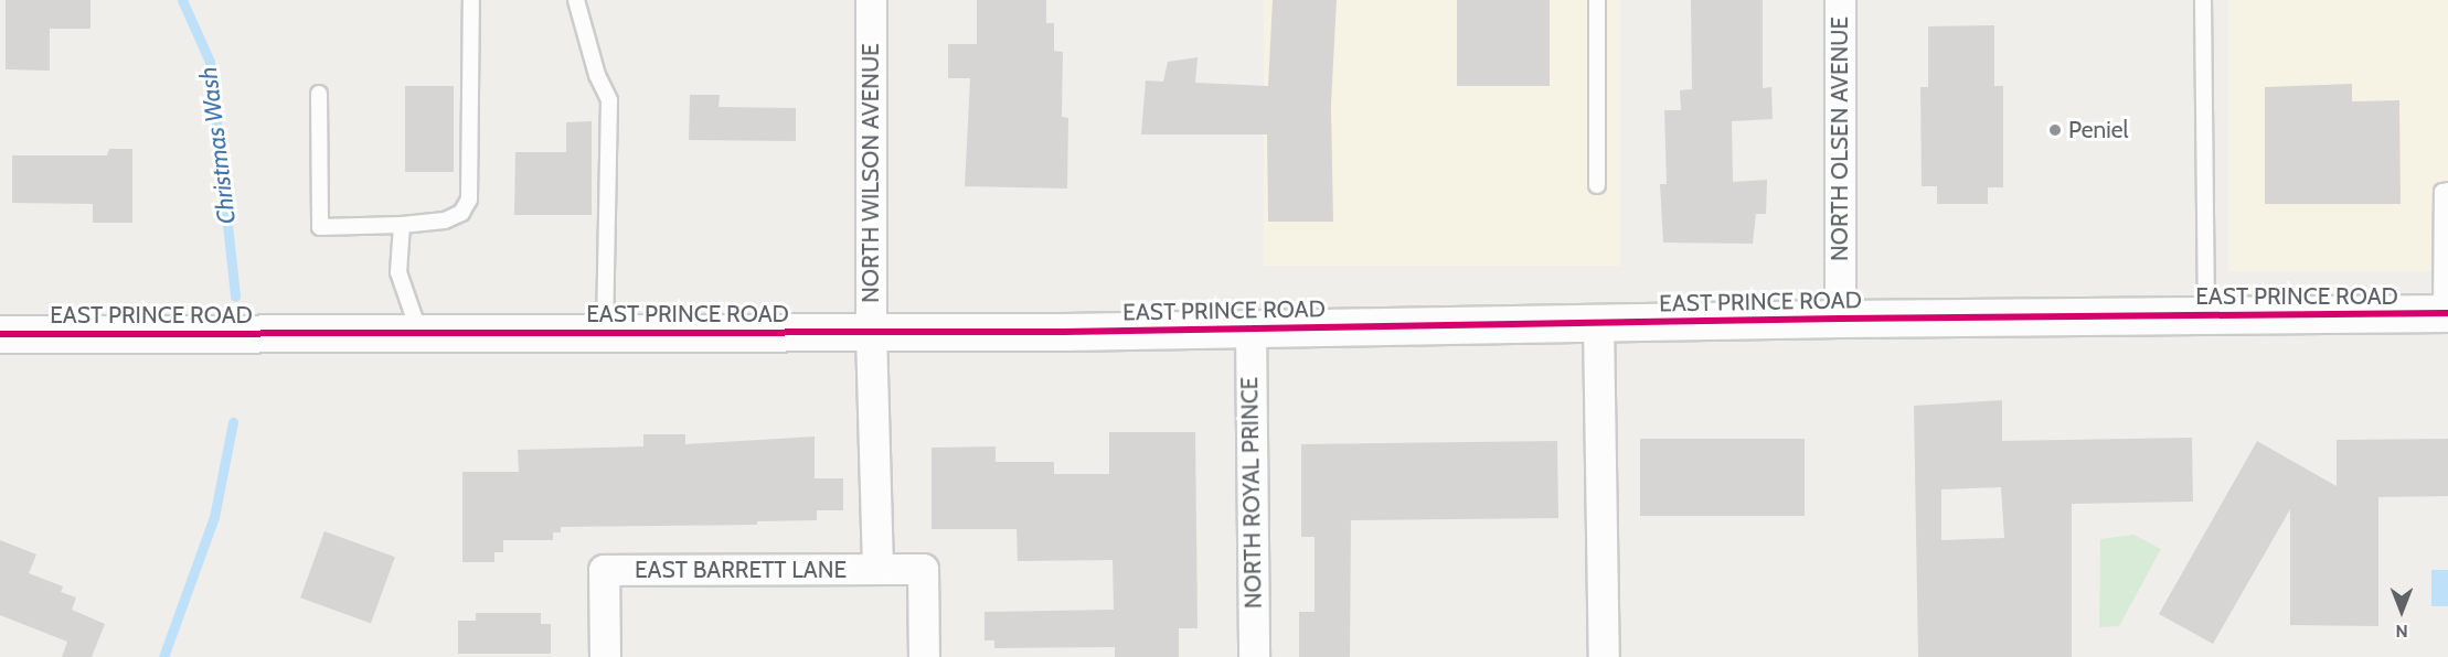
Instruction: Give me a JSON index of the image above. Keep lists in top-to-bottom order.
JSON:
{
  "streets": {
    "main road": ["EAST PRINCE ROAD"],
    "street": [
      "NORTH OLSEN AVENUE",
      "NORTH WILSON AVENUE",
      "NORTH ROYAL PRINCE",
      "EAST BARRETT LANE"
    ]
  },
  "crossings": [
    ["NORTH OLSEN AVENUE", "EAST PRINCE ROAD"],
    ["NORTH WILSON AVENUE", "EAST PRINCE ROAD"],
    ["NORTH WILSON AVENUE", "EAST BARRETT LANE"],
    ["EAST PRINCE ROAD", "NORTH ROYAL PRINCE"]
  ],
  "water": ["Christmas Wash"],
  "places": ["Peniel"],
  "north": "bottom"
}
